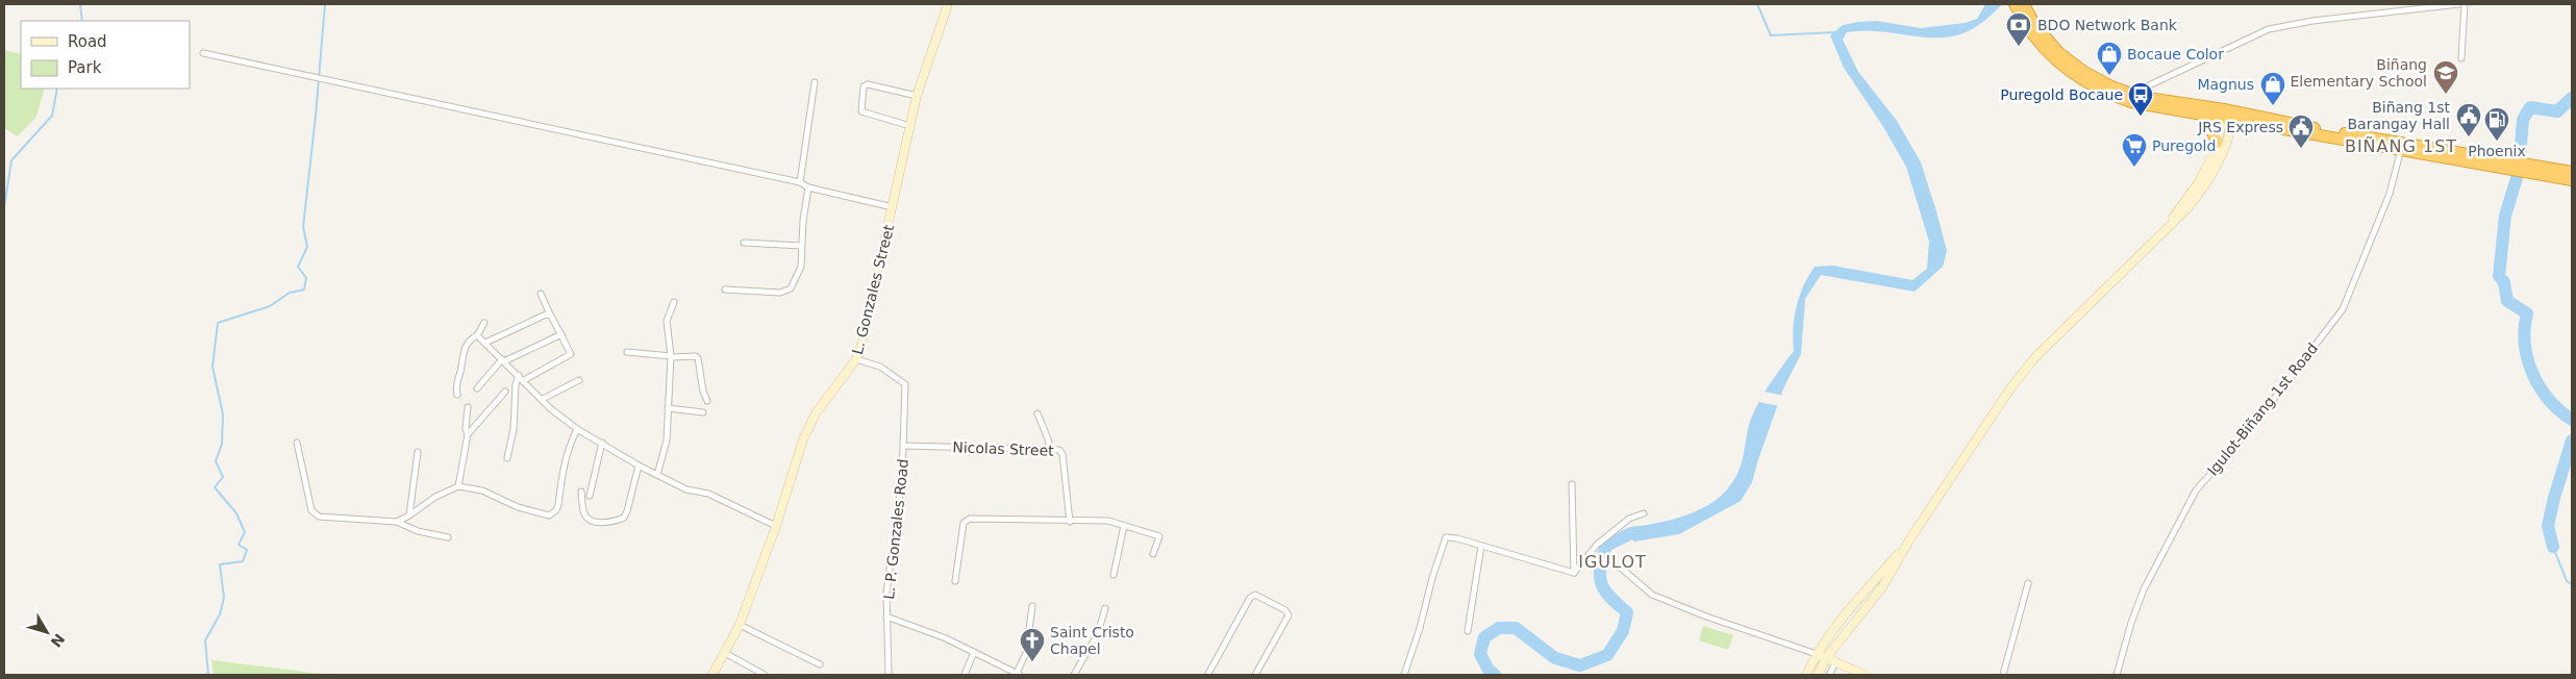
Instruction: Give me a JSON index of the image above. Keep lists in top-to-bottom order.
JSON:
{
  "streets": {
    "main road": ["L. Gonzales Street"],
    "street": ["Igulot-Biñang 1st Road", "Nicolas Street", "L. P. Gonzales Road"]
  },
  "crossings": [
    ["L. Gonzales Street", "L. P. Gonzales Road"],
    ["Nicolas Street", "L. P. Gonzales Road"]
  ],
  "districts": ["BIÑANG 1ST", "IGULOT"],
  "places": {
    "bank": ["BDO Network Bank"],
    "shop": ["Bocaue Color", "Magnus"],
    "school or university": ["Biñang Elementary School"],
    "bus stop": ["Puregold Bocaue"],
    "public building": ["Biñang 1st Barangay Hall", "JRS Express"],
    "fuel station": ["Phoenix"],
    "supermarket": ["Puregold"],
    "church": ["Saint Cristo Chapel"]
  },
  "legend": ["Road", "Park"],
  "north": "bottom right"
}
